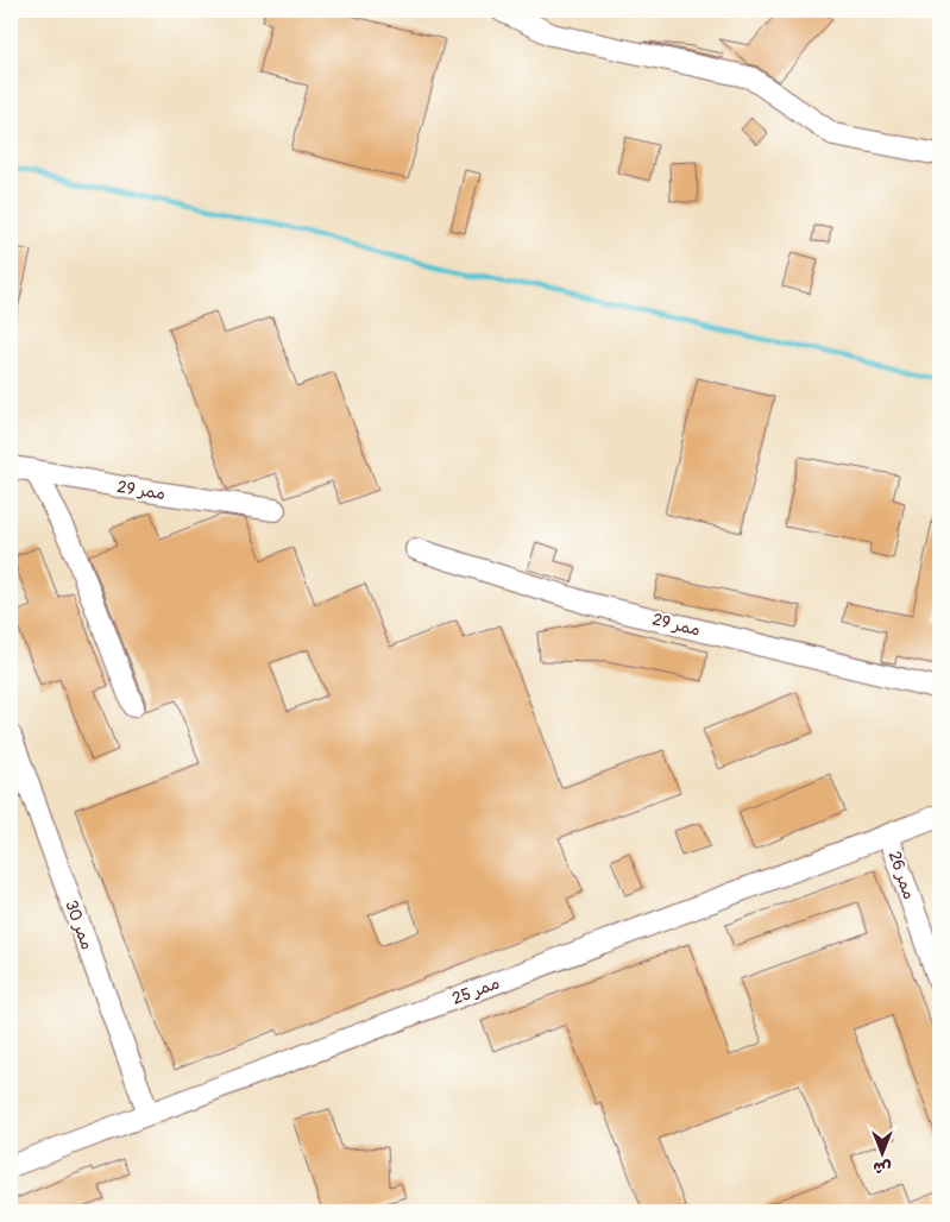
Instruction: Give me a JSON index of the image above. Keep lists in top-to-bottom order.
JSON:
{
  "streets": {
    "lane": [
      "ممر 29",
      "ممر 26",
      "ممر 30",
      "ممر 25"
    ]
  },
  "crossings": [
    ["ممر 26", "ممر 25"],
    ["ممر 30", "ممر 25"]
  ],
  "north": "bottom"
}
